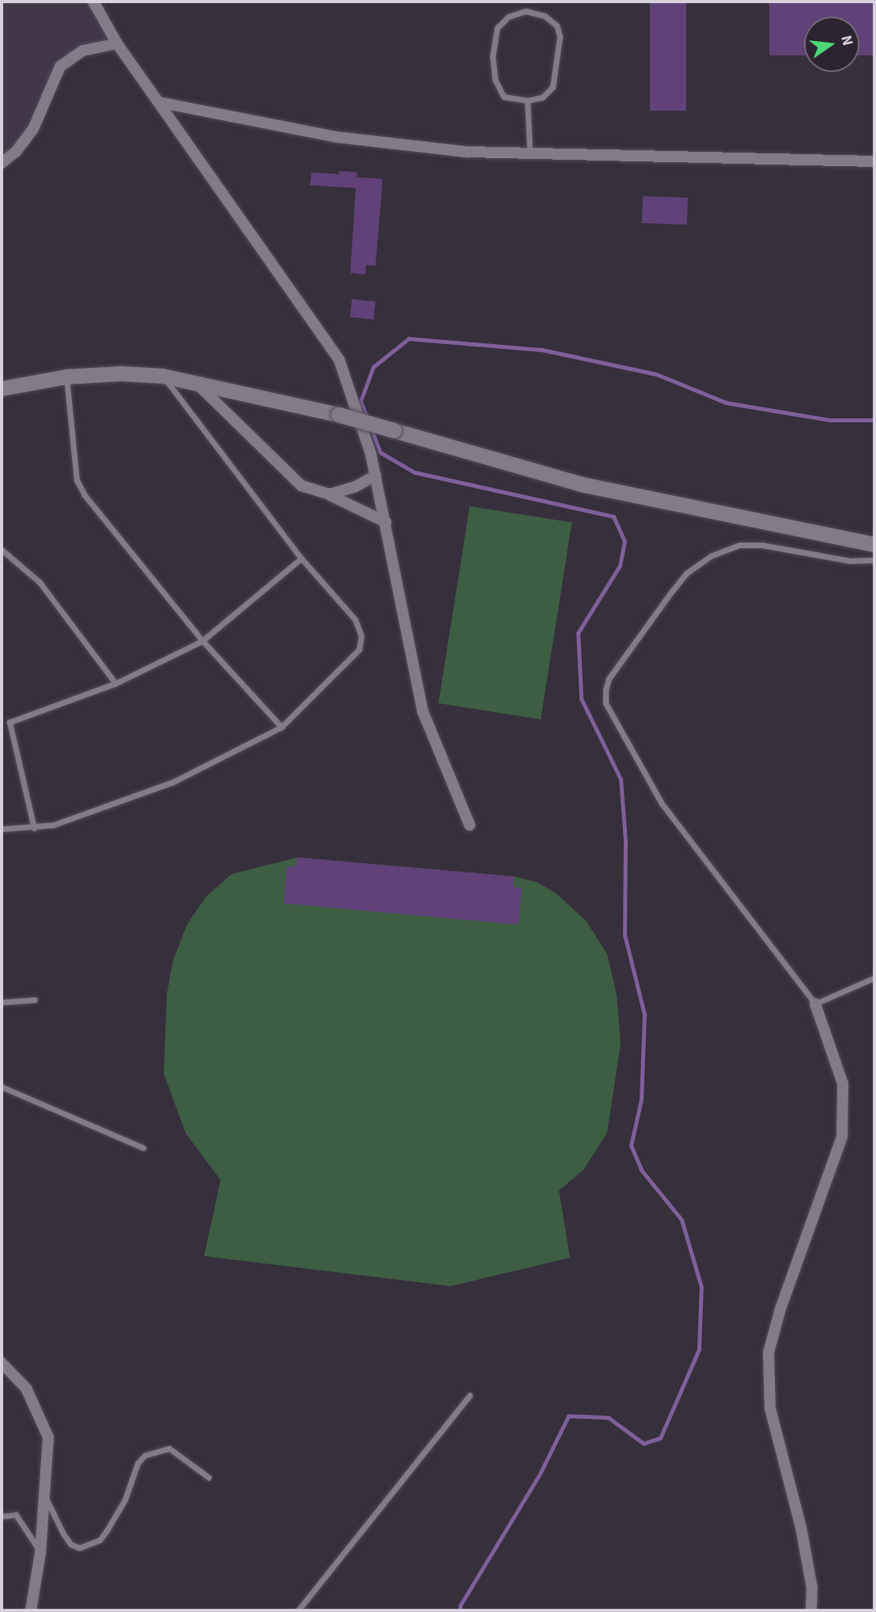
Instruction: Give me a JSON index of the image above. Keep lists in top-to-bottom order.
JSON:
{
  "north": "right"
}
